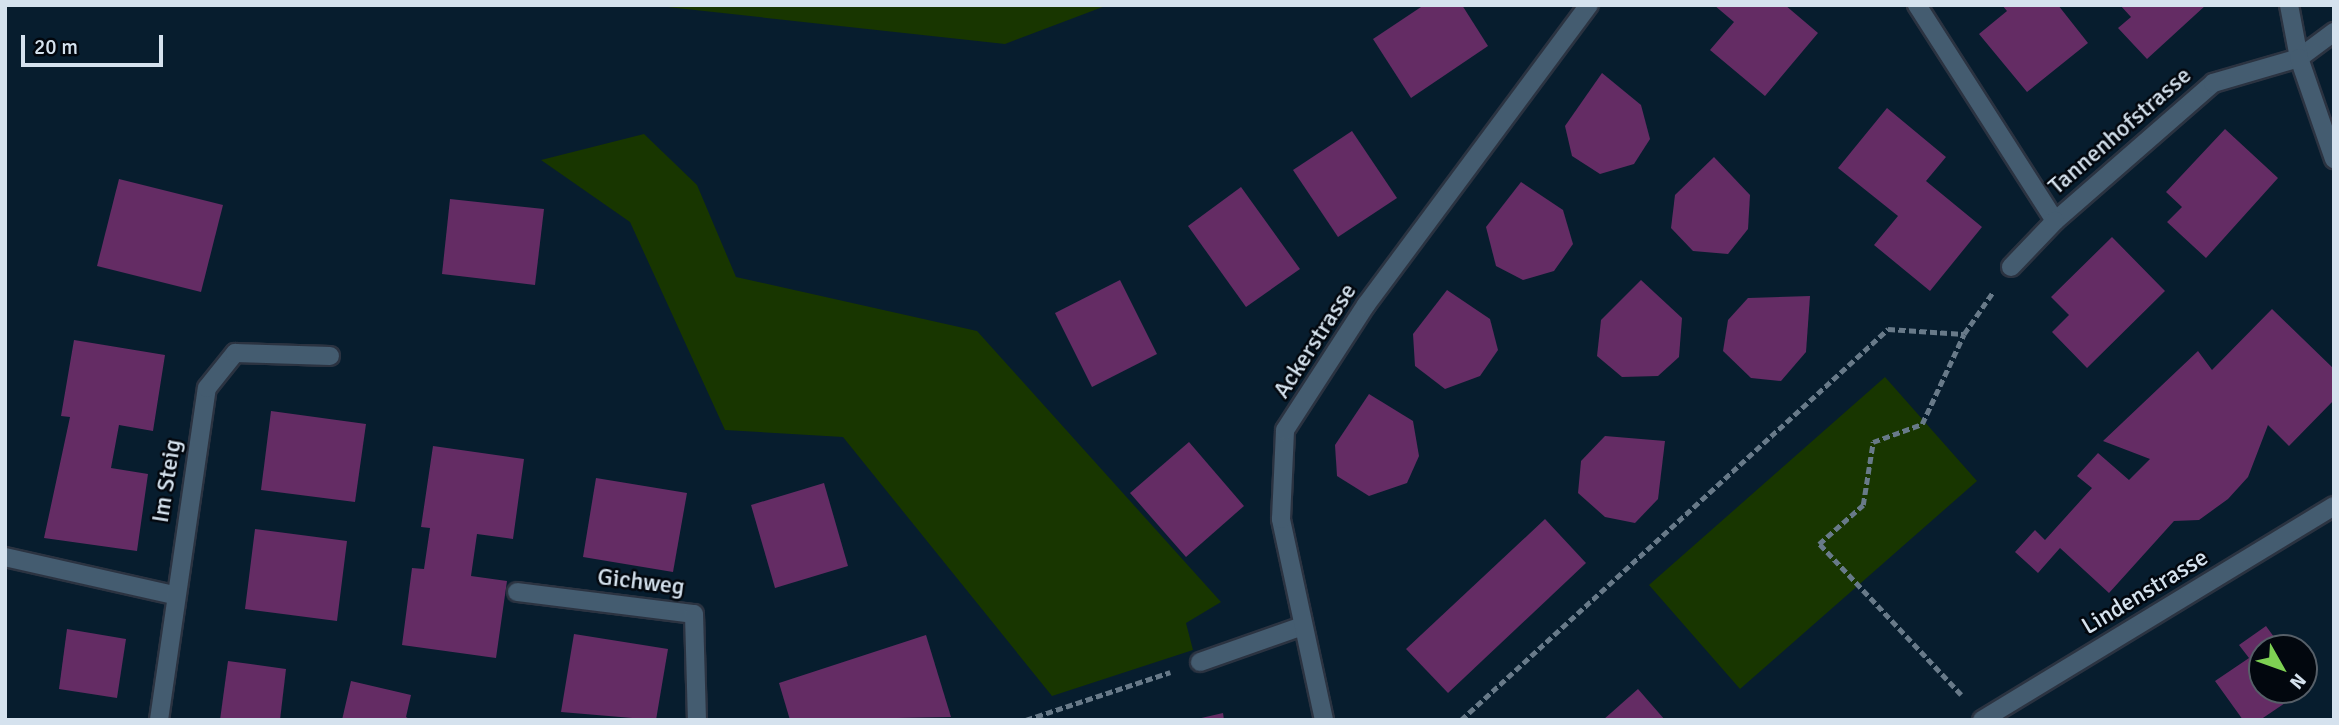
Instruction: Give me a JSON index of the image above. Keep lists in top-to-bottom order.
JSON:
{
  "streets": {
    "street": [
      "Tannenhofstrasse",
      "Ackerstrasse",
      "Im Steig",
      "Gichweg",
      "Lindenstrasse"
    ]
  },
  "scale_bar": "20 m",
  "north": "bottom right"
}
